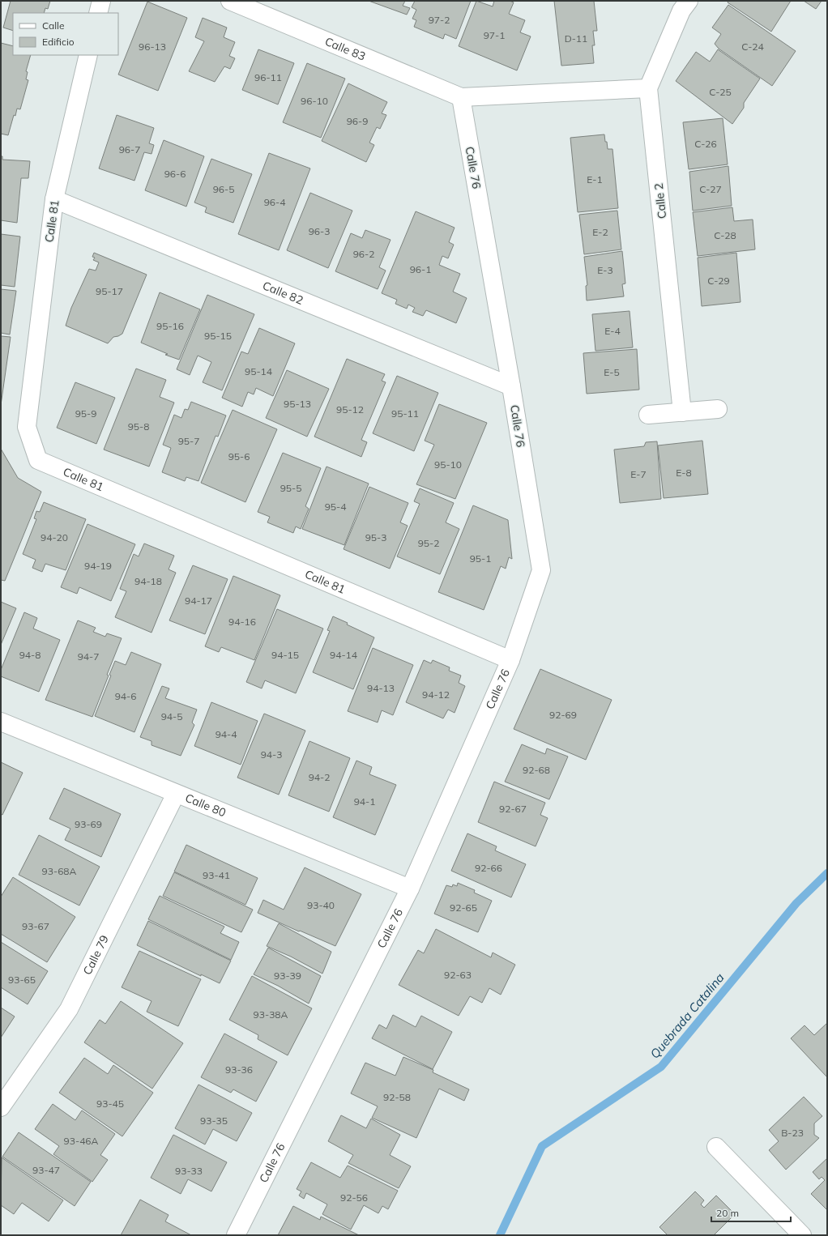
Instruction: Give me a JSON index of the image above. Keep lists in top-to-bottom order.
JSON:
{
  "streets": {
    "street": [
      "Calle 83",
      "Calle 76",
      "Calle 2",
      "Calle 81",
      "Calle 82",
      "Calle 80",
      "Calle 79"
    ]
  },
  "crossings": [
    ["Calle 83", "Calle 76"],
    ["Calle 76", "Calle 81"],
    ["Calle 76", "Calle 82"],
    ["Calle 76", "Calle 80"],
    ["Calle 81", "Calle 82"],
    ["Calle 80", "Calle 79"]
  ],
  "water": ["Quebrada Catalina"],
  "house_numbers": [
    "97-2",
    "97-1",
    "D-11",
    "96-13",
    "C-24",
    "96-11",
    "C-25",
    "96-10",
    "96-9",
    "C-26",
    "96-7",
    "96-6",
    "E-1",
    "96-5",
    "C-27",
    "96-4",
    "96-3",
    "E-2",
    "C-28",
    "96-2",
    "96-1",
    "E-3",
    "C-29",
    "95-17",
    "95-16",
    "E-4",
    "95-15",
    "95-14",
    "E-5",
    "95-13",
    "95-12",
    "95-9",
    "95-11",
    "95-8",
    "95-7",
    "95-6",
    "95-10",
    "E-8",
    "E-7",
    "95-5",
    "95-4",
    "94-20",
    "95-3",
    "95-2",
    "95-1",
    "94-19",
    "94-18",
    "94-17",
    "94-16",
    "94-8",
    "94-15",
    "94-14",
    "94-7",
    "94-13",
    "94-12",
    "94-6",
    "92-69",
    "94-5",
    "94-4",
    "94-3",
    "92-68",
    "94-2",
    "94-1",
    "92-67",
    "93-69",
    "92-66",
    "93-68A",
    "93-41",
    "93-40",
    "92-65",
    "93-67",
    "92-63",
    "93-39",
    "93-65",
    "93-38A",
    "93-36",
    "92-58",
    "93-45",
    "93-35",
    "B-23",
    "93-46A",
    "93-47",
    "93-33",
    "92-56"
  ],
  "legend": ["Calle", "Edificio"],
  "scale_bar": "20 m"
}
